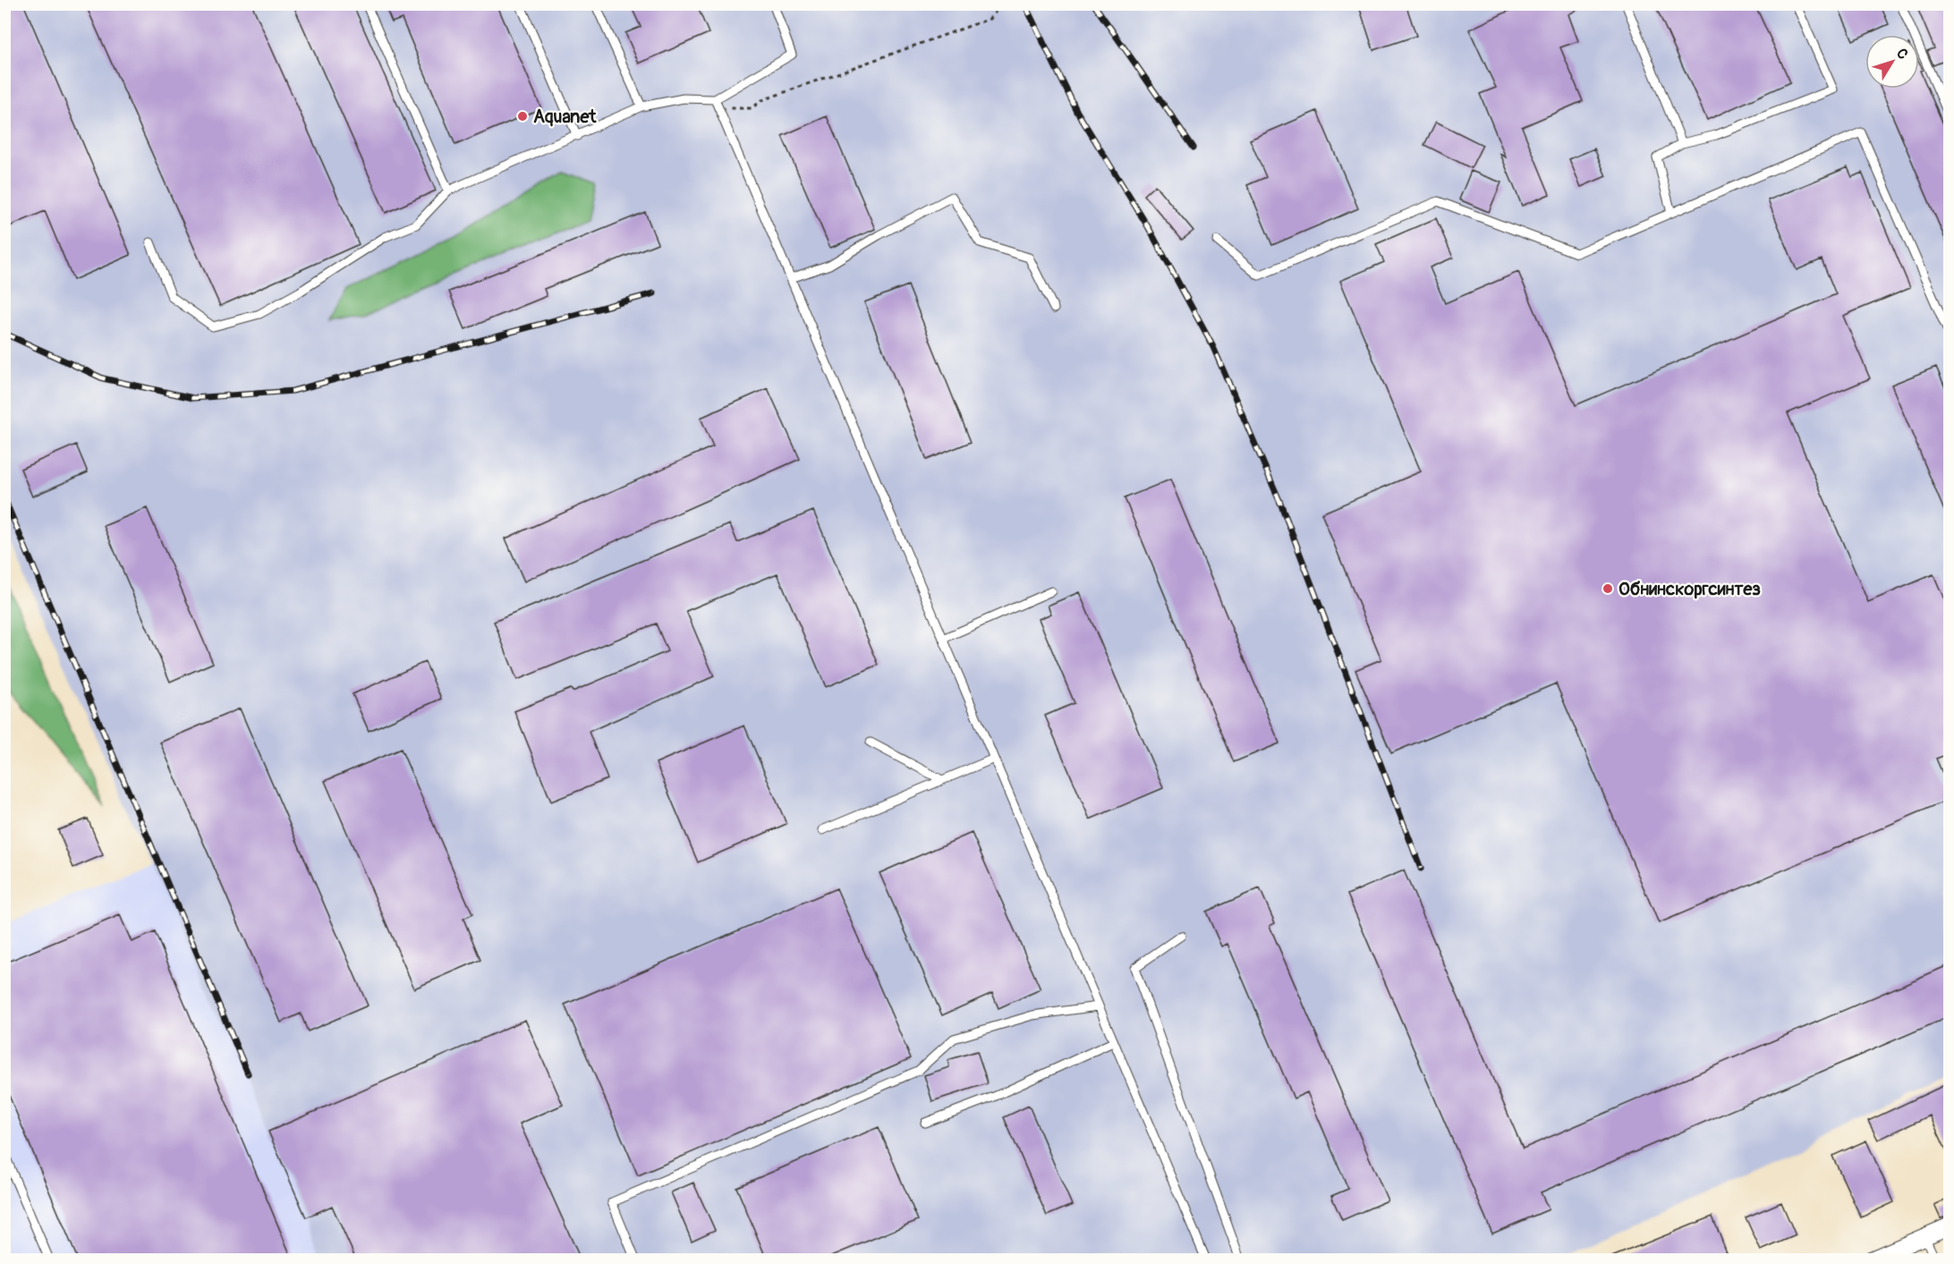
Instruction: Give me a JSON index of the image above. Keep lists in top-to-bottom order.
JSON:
{
  "places": ["Aquanet", "Обнинскоргсинтез"],
  "north": "top right"
}
